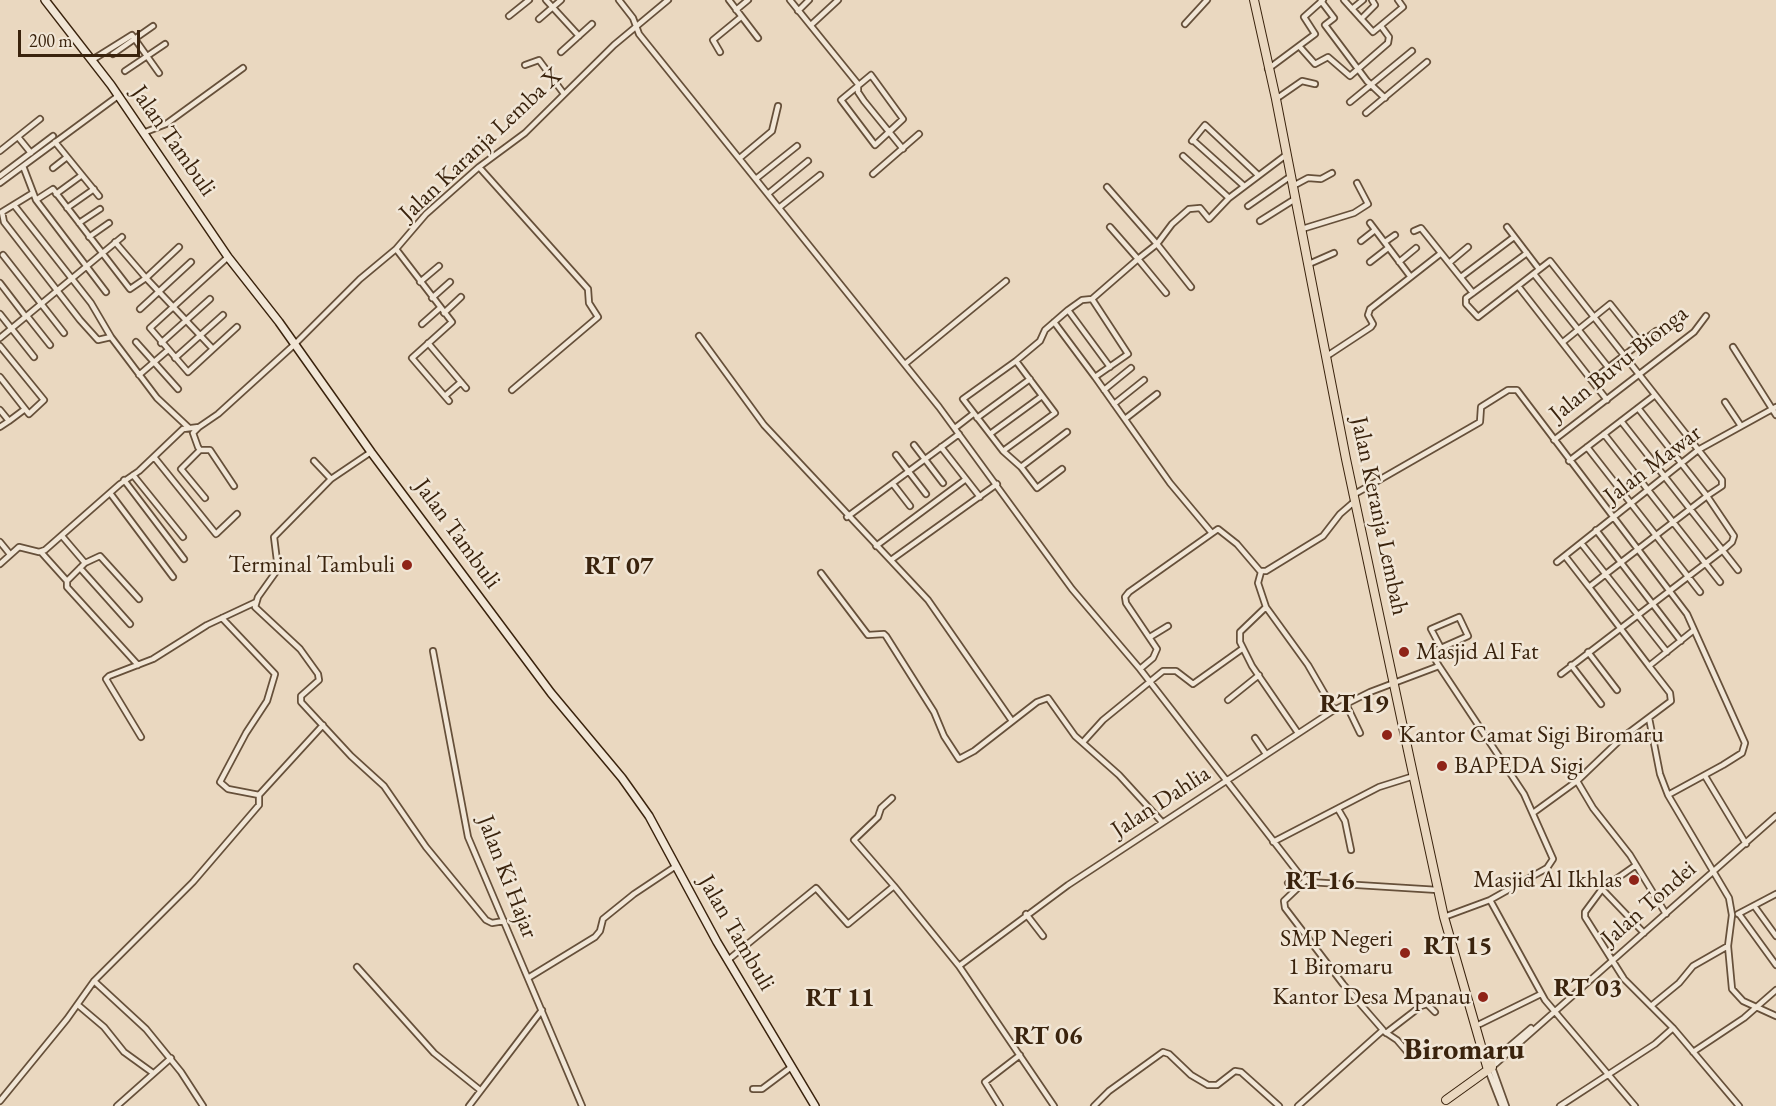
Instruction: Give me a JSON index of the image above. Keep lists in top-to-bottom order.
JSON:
{
  "streets": {
    "main road": ["Jalan Keranja Lembah"],
    "street": [
      "Jalan Tambuli",
      "Jalan Karanja Lemba X",
      "Jalan Buvu Bionga",
      "Jalan Mawar",
      "Jalan Dahlia",
      "Jalan Ki Hajar",
      "Jalan Tondei"
    ]
  },
  "crossings": [
    ["Jalan Tambuli", "Jalan Karanja Lemba X"],
    ["Jalan Keranja Lembah", "Jalan Dahlia"],
    ["Jalan Keranja Lembah", "Jalan Tondei"]
  ],
  "districts": [
    "RT 07",
    "RT 19",
    "RT 16",
    "RT 15",
    "RT 03",
    "RT 11",
    "RT 06",
    "Biromaru"
  ],
  "places": [
    "Terminal Tambuli",
    "Masjid Al Fat",
    "Kantor Camat Sigi Biromaru",
    "BAPEDA Sigi",
    "Masjid Al Ikhlas",
    "SMP Negeri 1 Biromaru",
    "Kantor Desa Mpanau"
  ],
  "scale_bar": "200 m"
}
